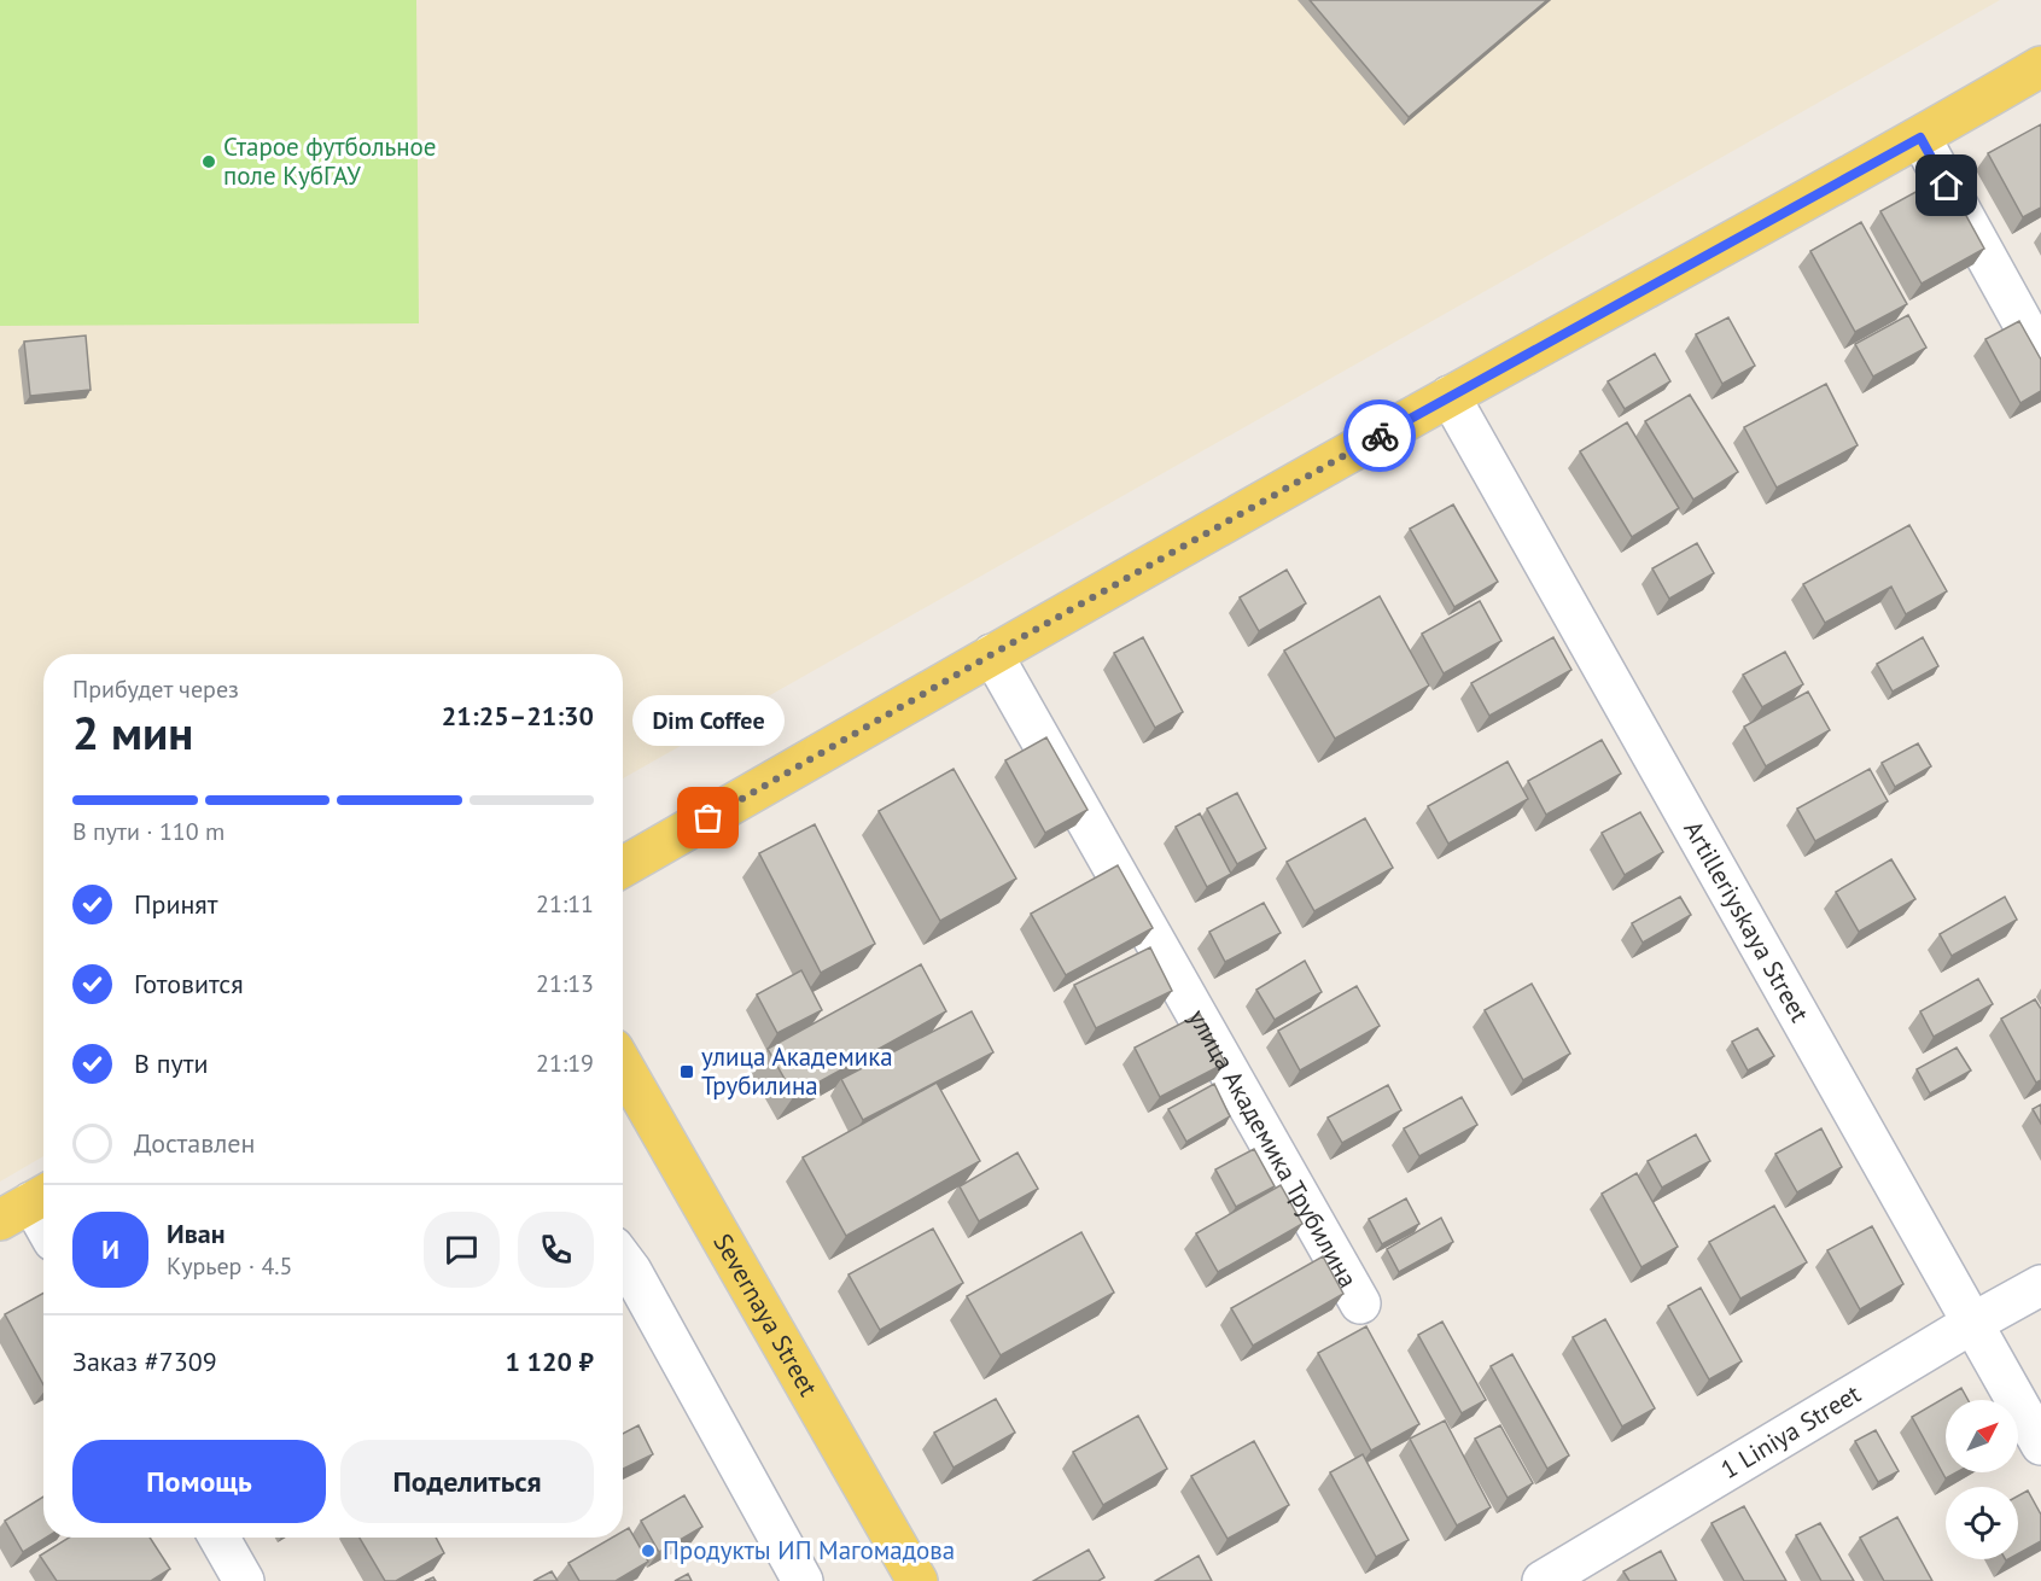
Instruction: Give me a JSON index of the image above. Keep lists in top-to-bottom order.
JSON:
{
  "streets": {
    "main road": ["Severnaya Street"],
    "street": ["Artilleriyskaya Street", "улица Академика Трубилина", "1 Liniya Street"]
  },
  "crossings": [
    ["Artilleriyskaya Street", "1 Liniya Street"]
  ],
  "places": {
    "other": ["Старое футбольное поле КубГАУ", "Dim Coffee", "Продукты ИП Магомадова"],
    "transit": ["улица Академика Трубилина"]
  },
  "north": "top right",
  "page": {
    "heading": ["2 мин", "Прибудет через", "21:25–21:30"],
    "panel": [
      "Иван",
      "Курьер · 4.5",
      "Заказ #7309",
      "1 120 ₽"
    ],
    "bubble": "Dim Coffee",
    "bar": "В пути · 110 m",
    "list": [
      ["Принят", "21:11"],
      ["Готовится", "21:13"],
      ["В пути", "21:19"],
      "Доставлен"
    ],
    "round": "И",
    "buttons": ["Помощь", "Поделиться"]
  }
}
